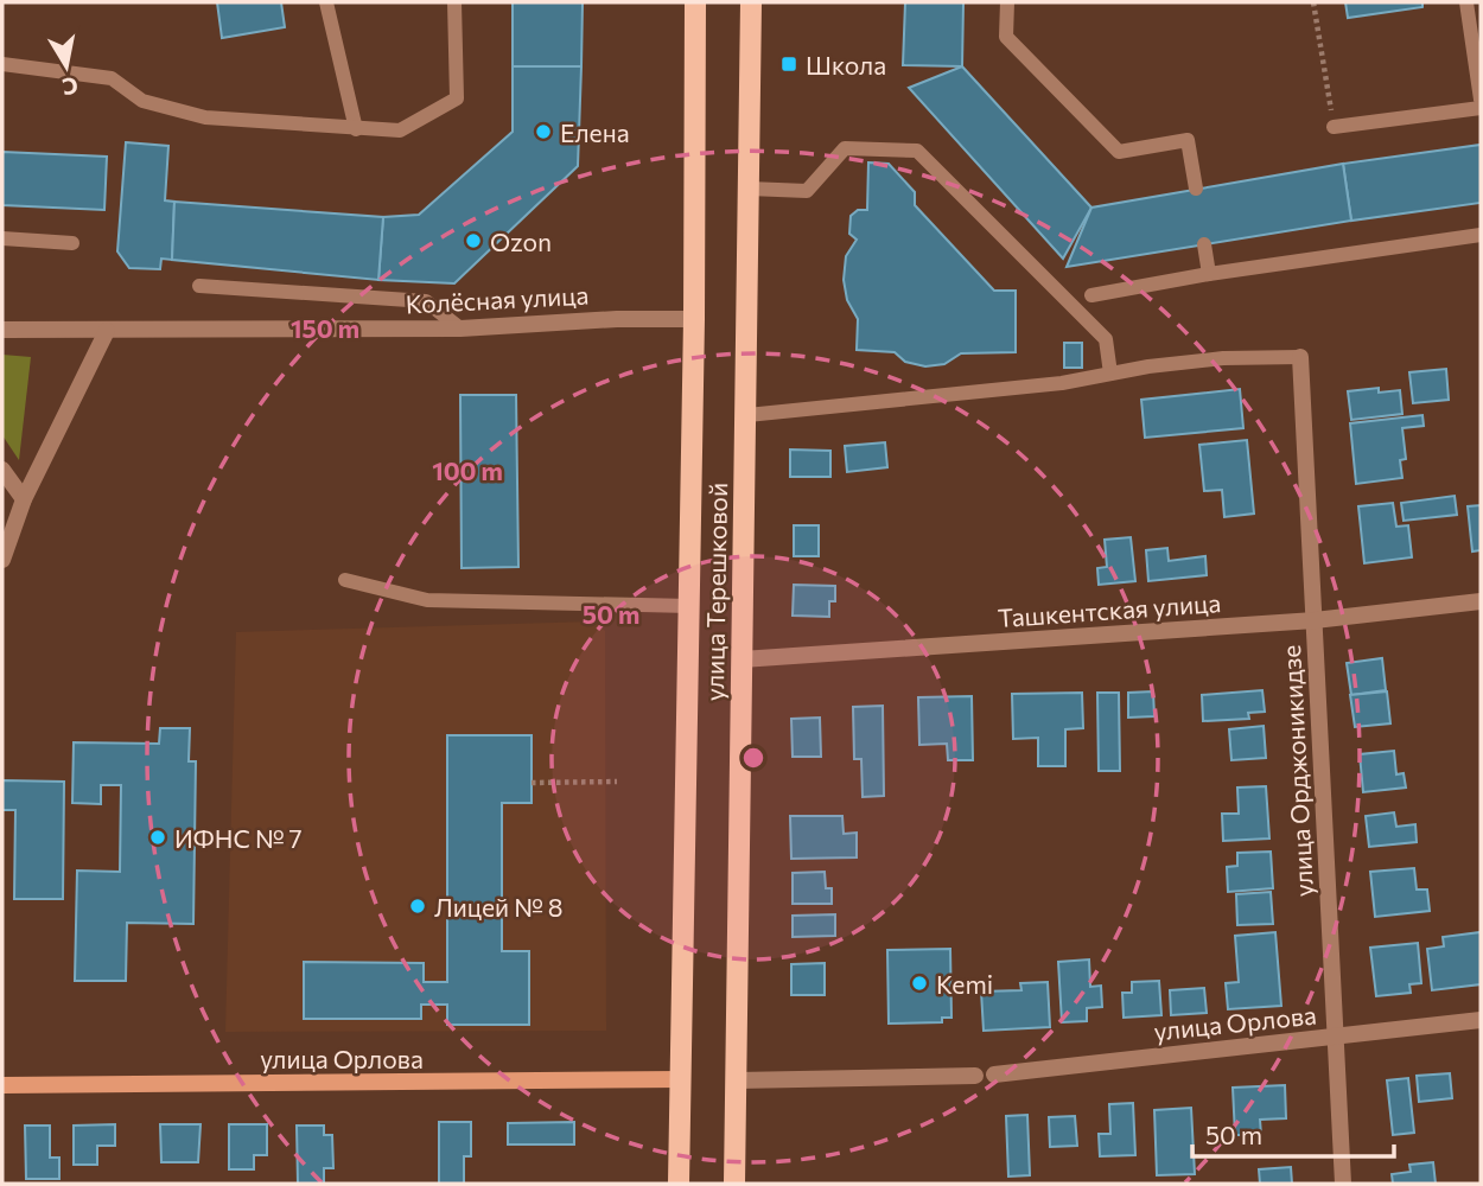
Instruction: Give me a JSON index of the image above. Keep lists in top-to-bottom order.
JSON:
{
  "streets": {
    "main road": ["улица Терешковой", "улица Орлова"],
    "street": ["Колёсная улица", "Ташкентская улица", "улица Орджоникидзе"]
  },
  "crossings": [
    ["Колёсная улица", "улица Терешковой"],
    ["улица Терешковой", "Ташкентская улица"],
    ["улица Терешковой", "улица Орлова"],
    ["Ташкентская улица", "улица Орджоникидзе"],
    ["улица Орджоникидзе", "улица Орлова"]
  ],
  "places": {
    "transit": ["Школа"],
    "other": [
      "Елена",
      "Ozon",
      "ИФНС № 7",
      "Лицей № 8",
      "Kemi"
    ]
  },
  "scale_bar": "50 m",
  "north": "bottom",
  "rings": ["150 m", "100 m", "50 m"]
}
